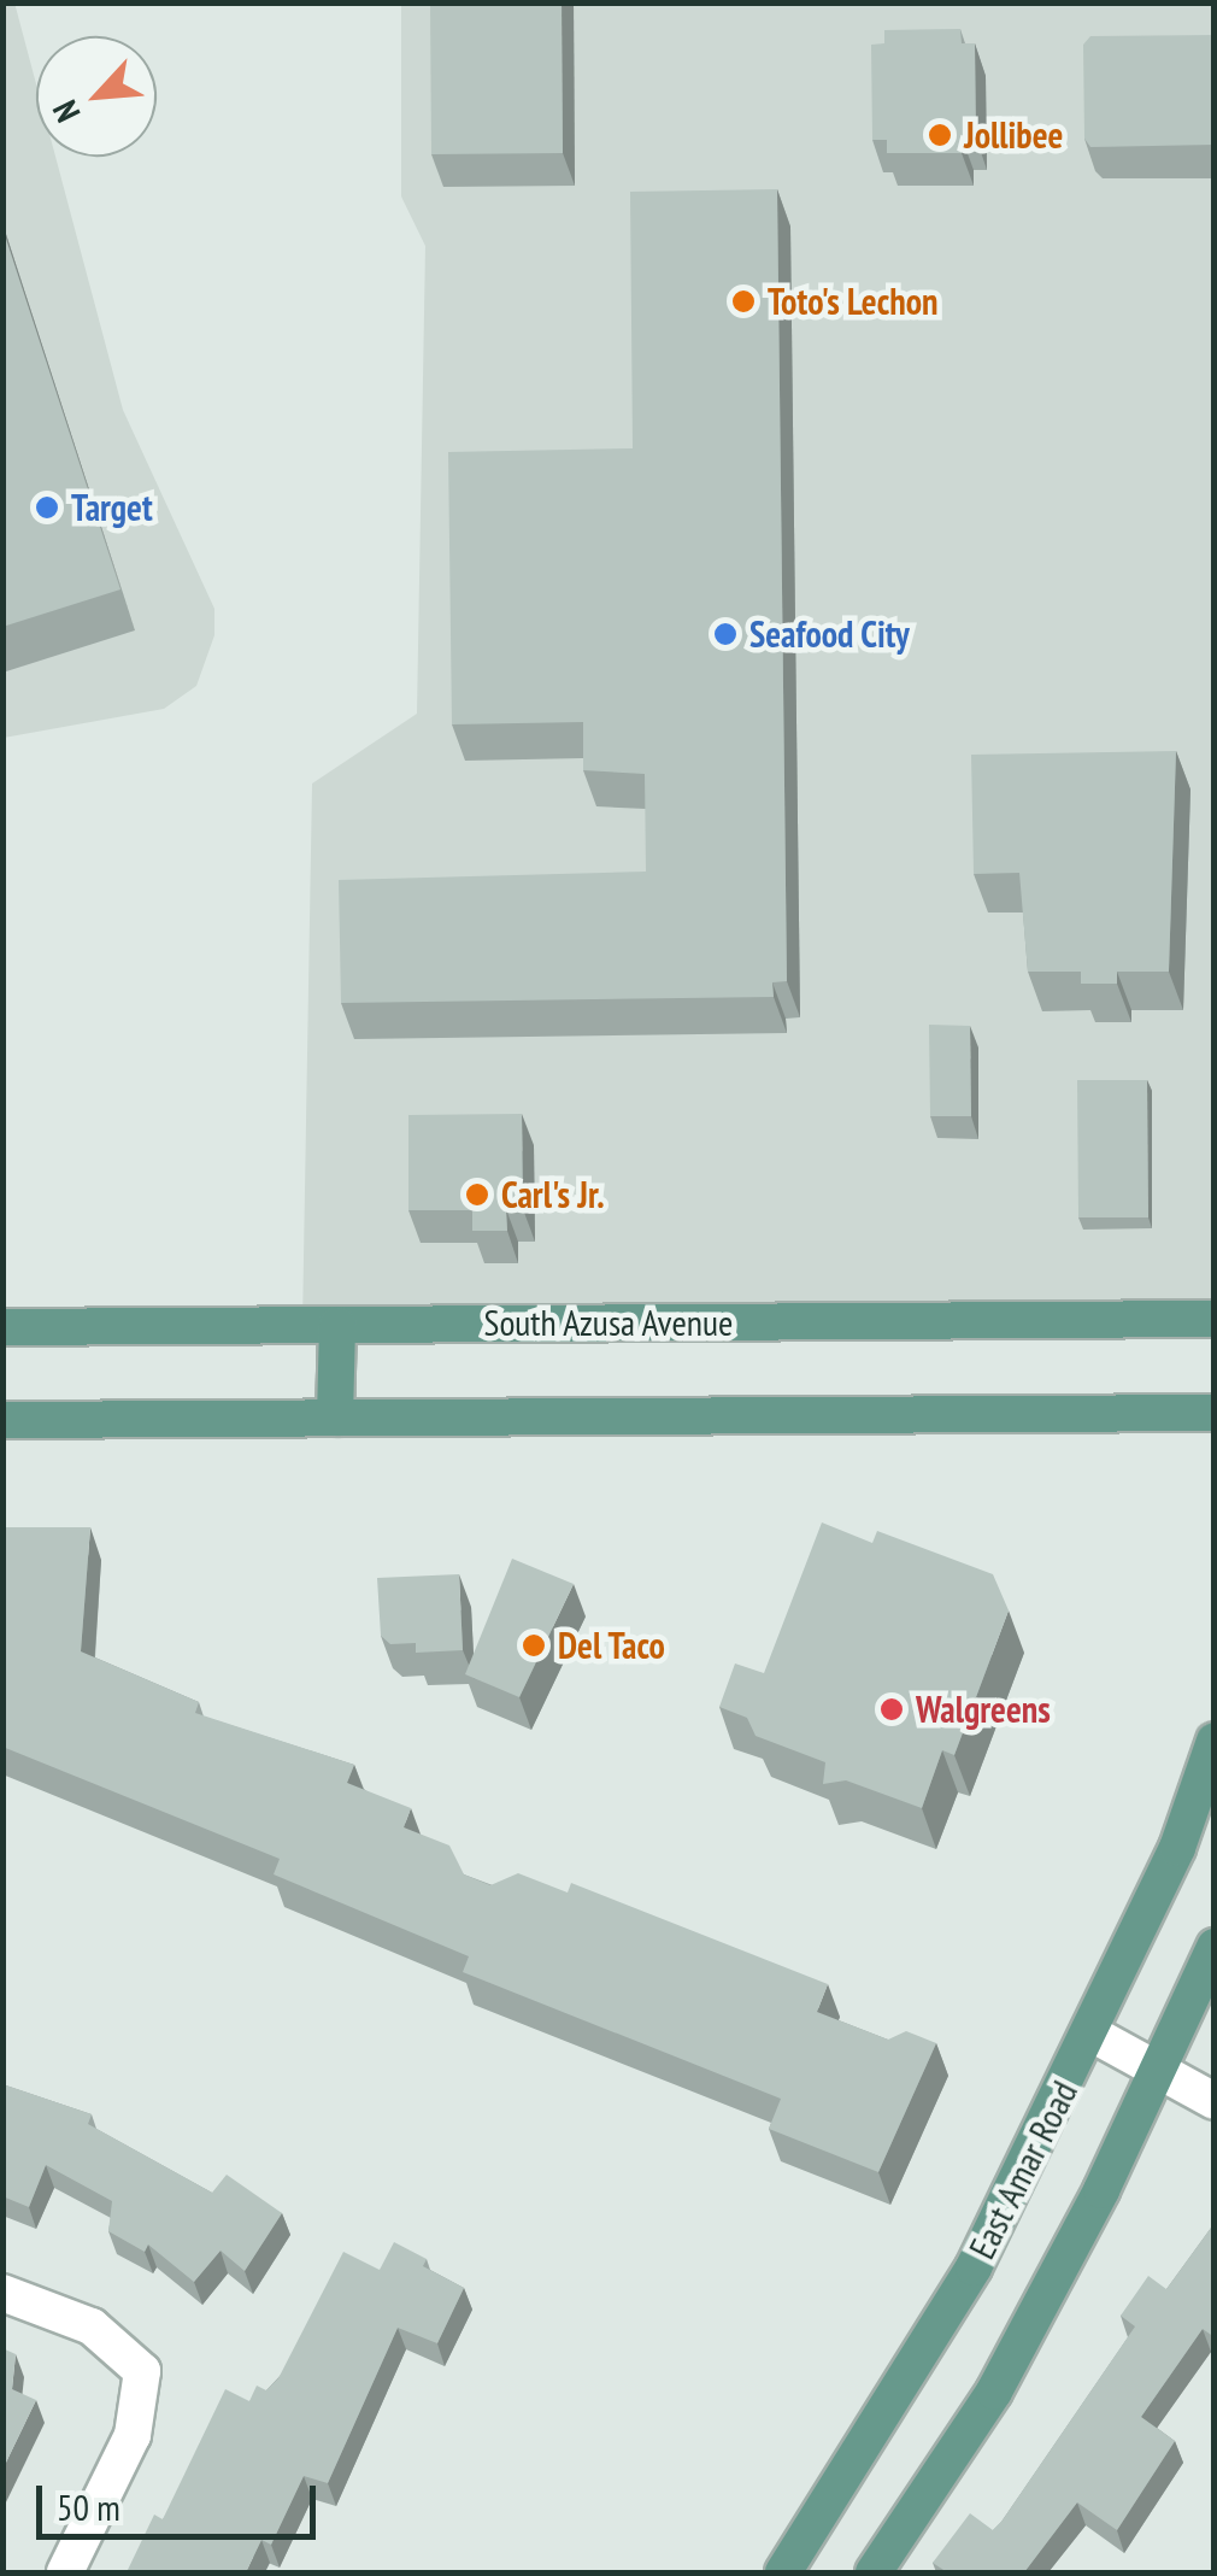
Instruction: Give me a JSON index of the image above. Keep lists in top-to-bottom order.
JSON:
{
  "streets": {
    "main road": ["South Azusa Avenue", "East Amar Road"]
  },
  "places": [
    "Jollibee",
    "Toto's Lechon",
    "Target",
    "Seafood City",
    "Carl's Jr.",
    "Del Taco",
    "Walgreens"
  ],
  "scale_bar": "50 m",
  "north": "bottom left"
}
